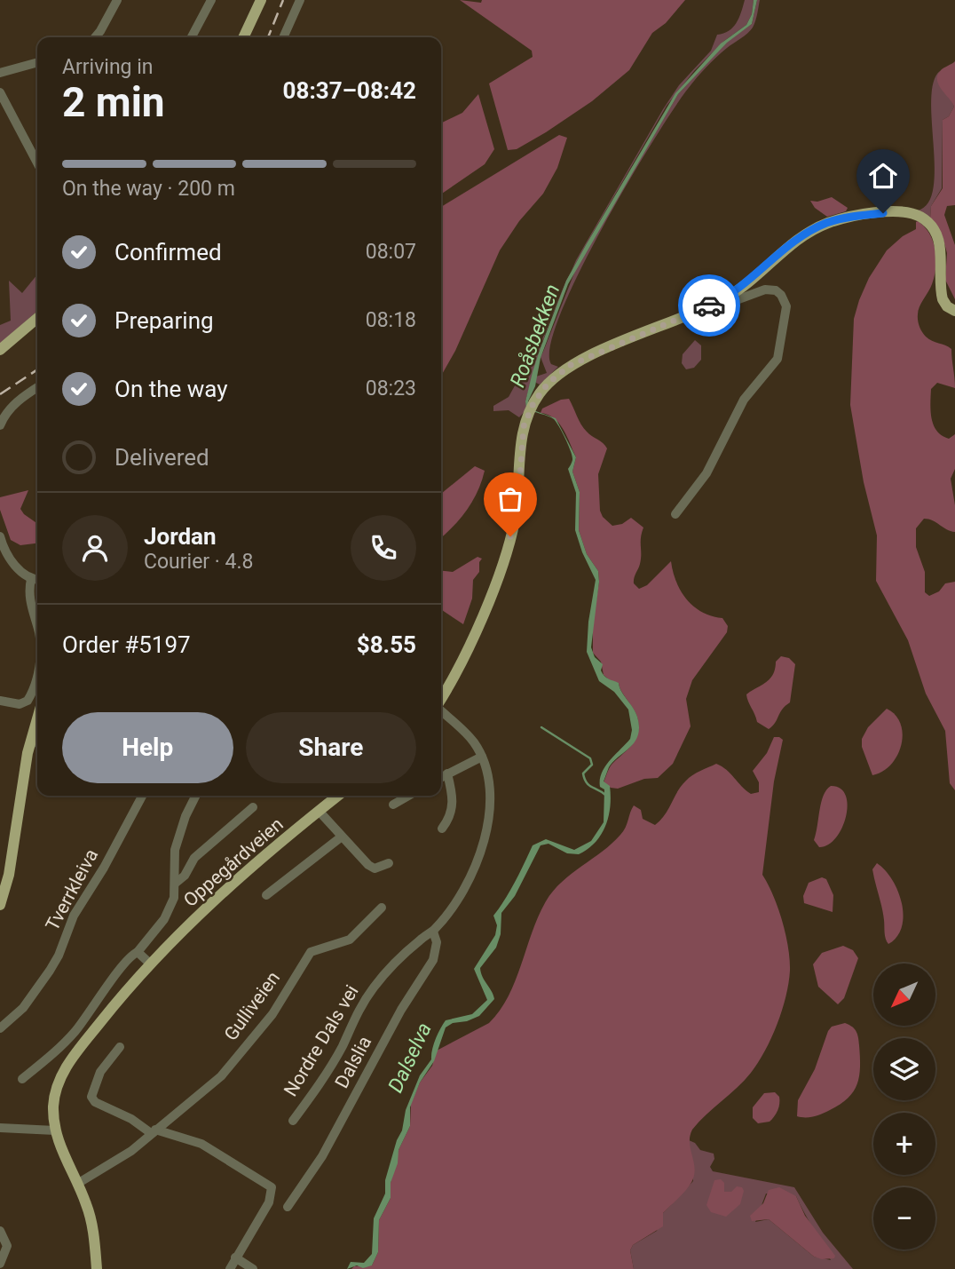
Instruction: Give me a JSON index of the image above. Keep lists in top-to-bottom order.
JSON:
{
  "streets": {
    "main road": ["Oppegårdveien"],
    "street": [
      "Tverrkleiva",
      "Gulliveien",
      "Nordre Dals vei",
      "Dalslia"
    ]
  },
  "crossings": [
    ["Oppegårdveien", "Gulliveien"],
    ["Nordre Dals vei", "Dalslia"]
  ],
  "water": ["Roåsbekken", "Dalselva"],
  "north": "bottom left",
  "page": {
    "heading": ["2 min", "Arriving in", "08:37–08:42"],
    "panel": [
      "Jordan",
      "Courier · 4.8",
      "Order #5197",
      "$8.55"
    ],
    "bar": "On the way · 200 m",
    "list": [
      ["Confirmed", "08:07"],
      ["Preparing", "08:18"],
      ["On the way", "08:23"],
      "Delivered"
    ],
    "buttons": ["Help", "Share"],
    "map_buttons": ["+", "−"]
  }
}
